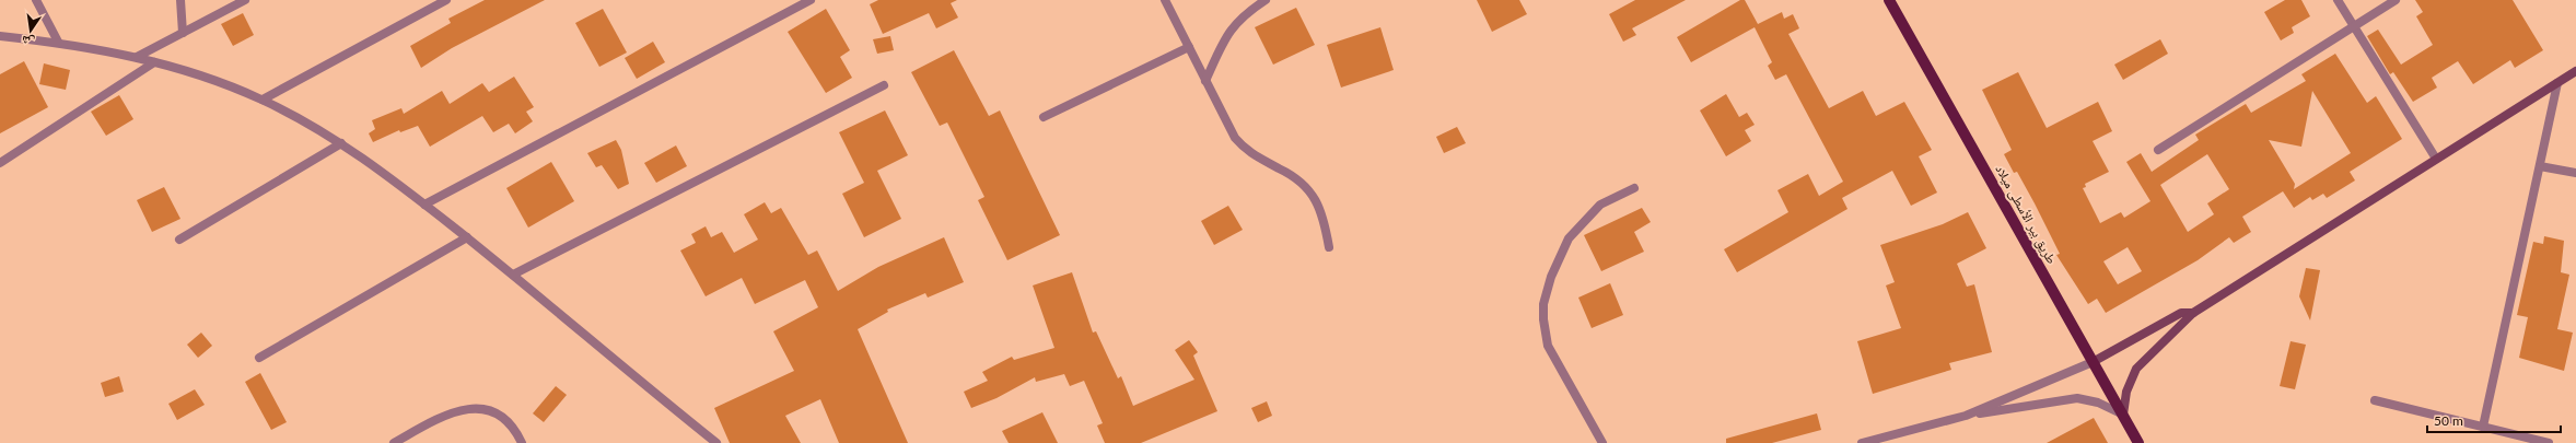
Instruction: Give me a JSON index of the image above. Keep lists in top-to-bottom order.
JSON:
{
  "streets": {
    "main road": ["طريق بير الأسطى ميلاد"]
  },
  "scale_bar": "50 m",
  "north": "bottom"
}
